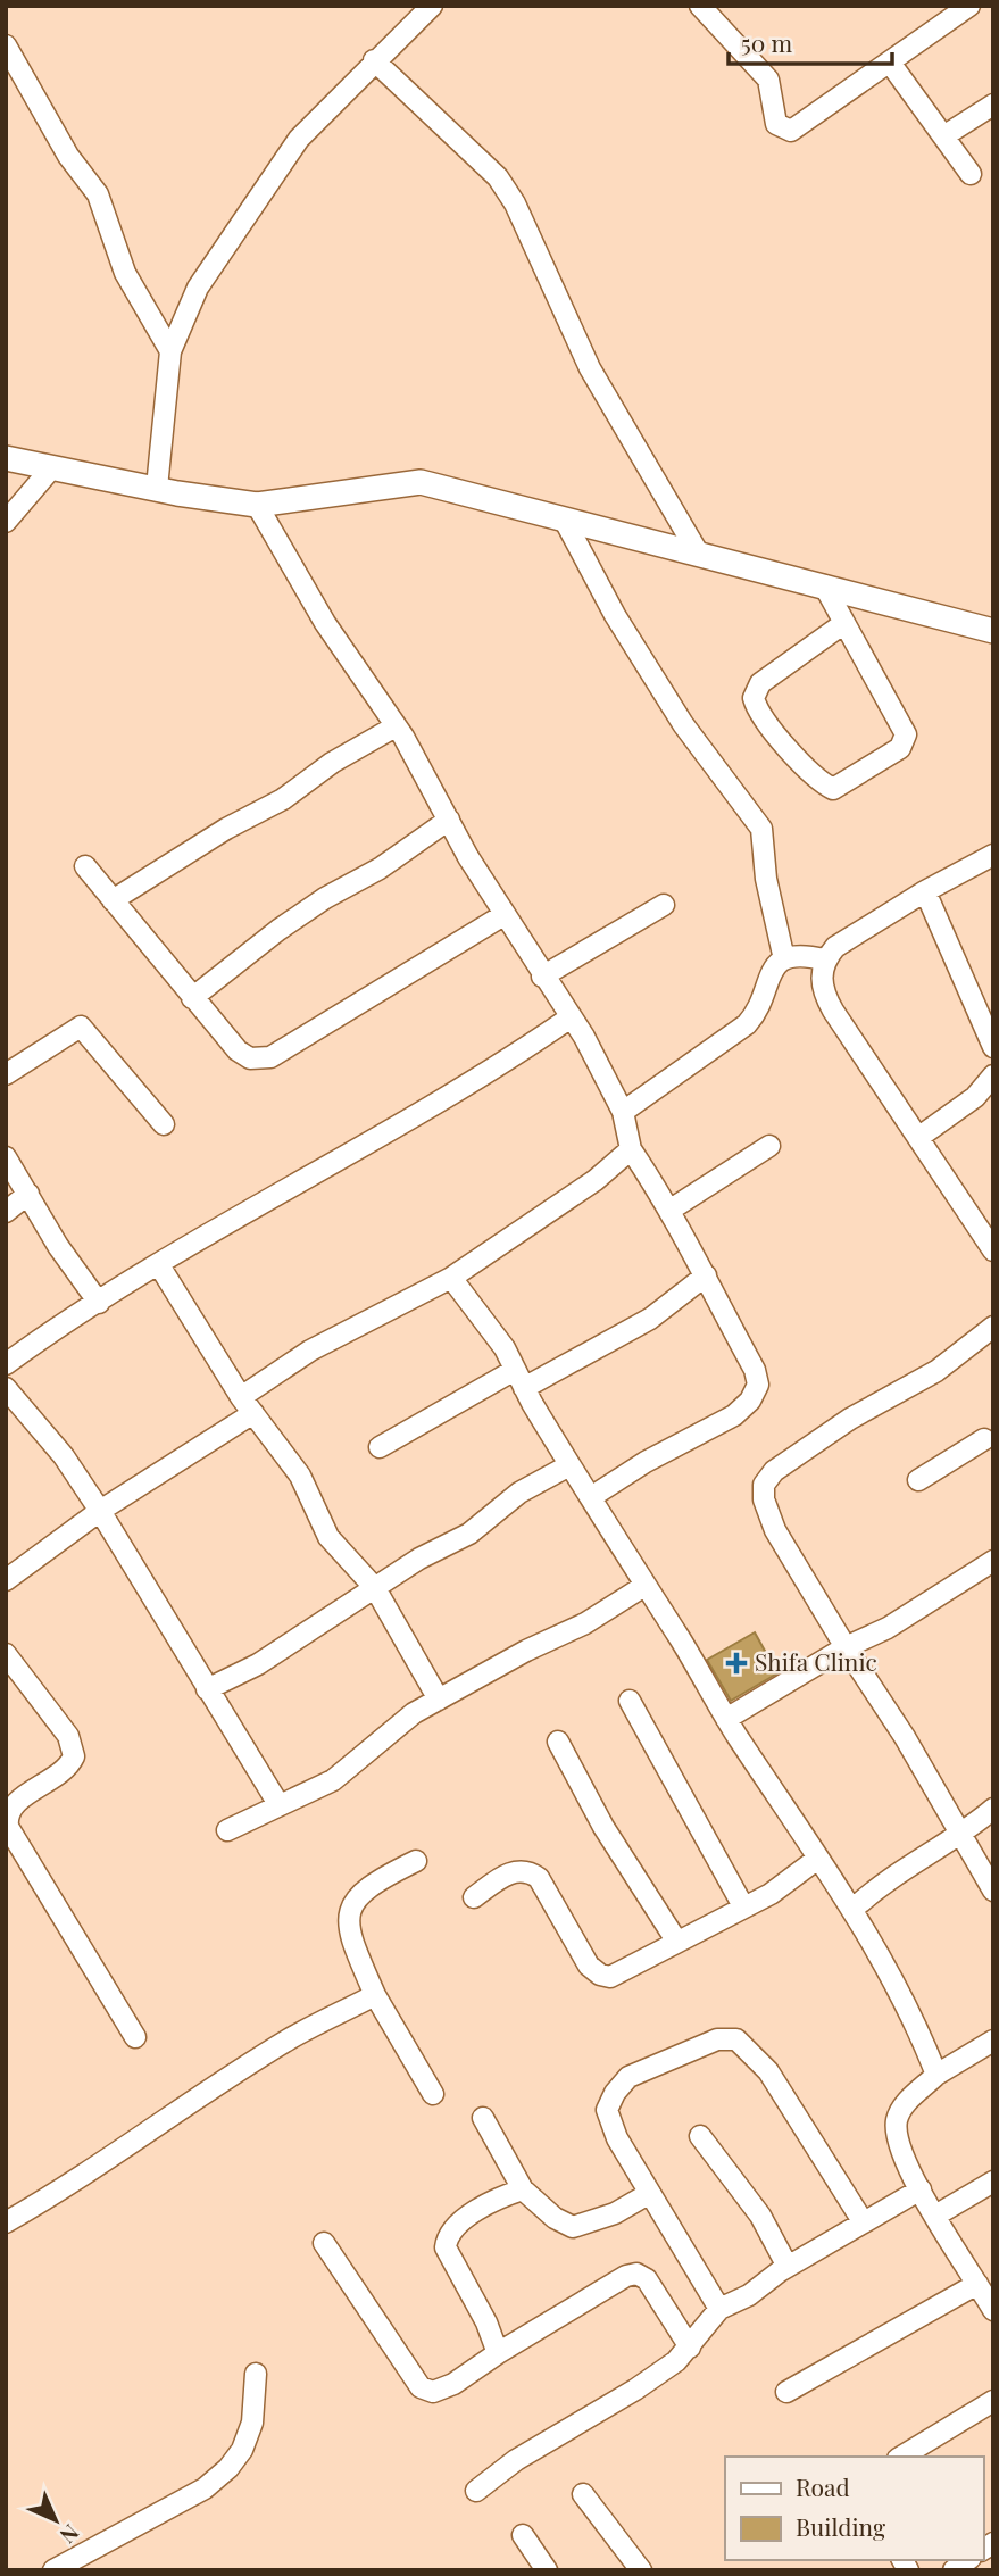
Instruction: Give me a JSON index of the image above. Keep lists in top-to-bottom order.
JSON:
{
  "places": {
    "health": ["Shifa Clinic"]
  },
  "legend": ["Road", "Building"],
  "scale_bar": "50 m",
  "north": "bottom right"
}
